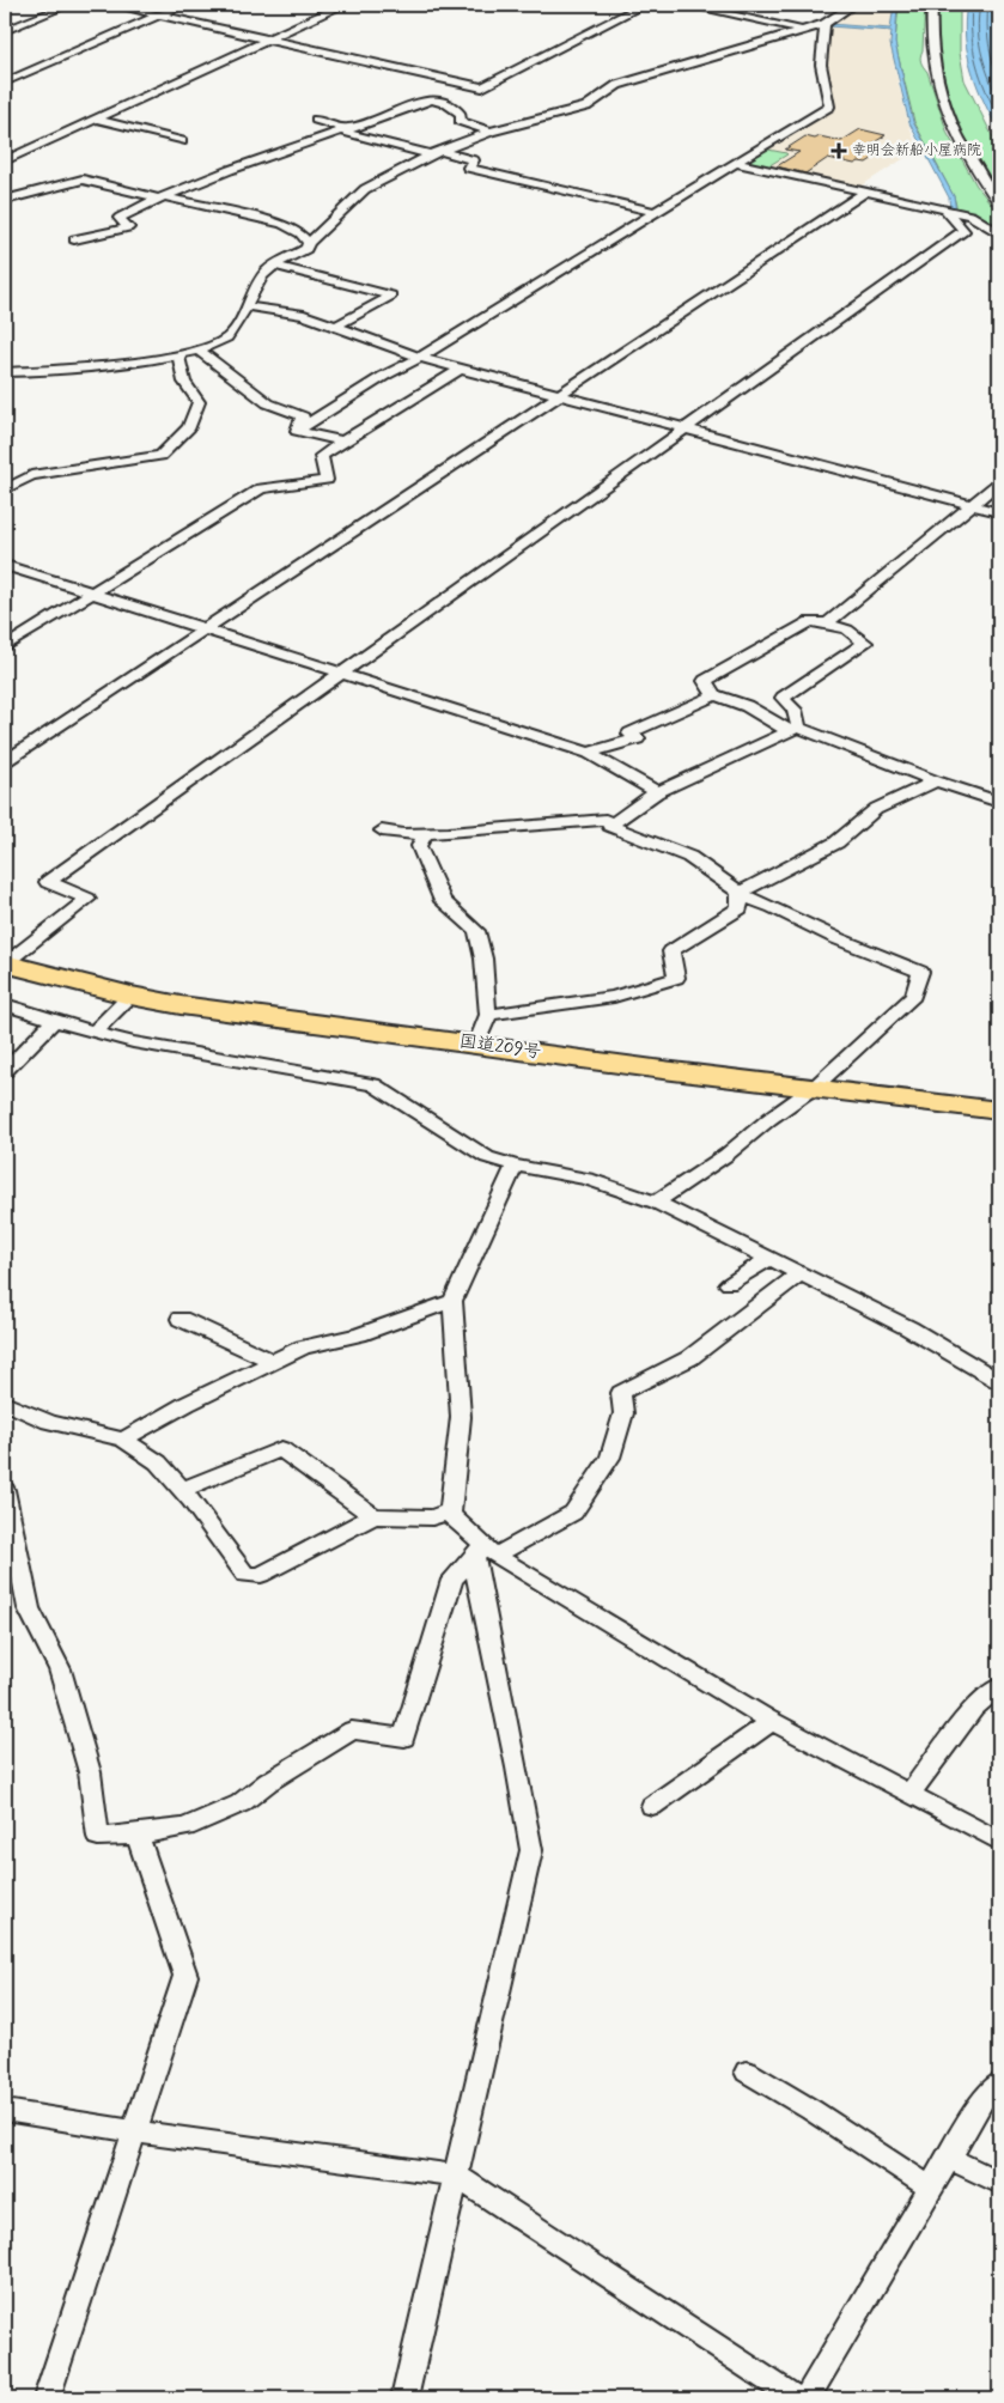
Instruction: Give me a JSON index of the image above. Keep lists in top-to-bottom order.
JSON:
{
  "streets": {
    "highway": ["国道209号"]
  },
  "places": {
    "health": ["幸明会新船小屋病院"]
  }
}
